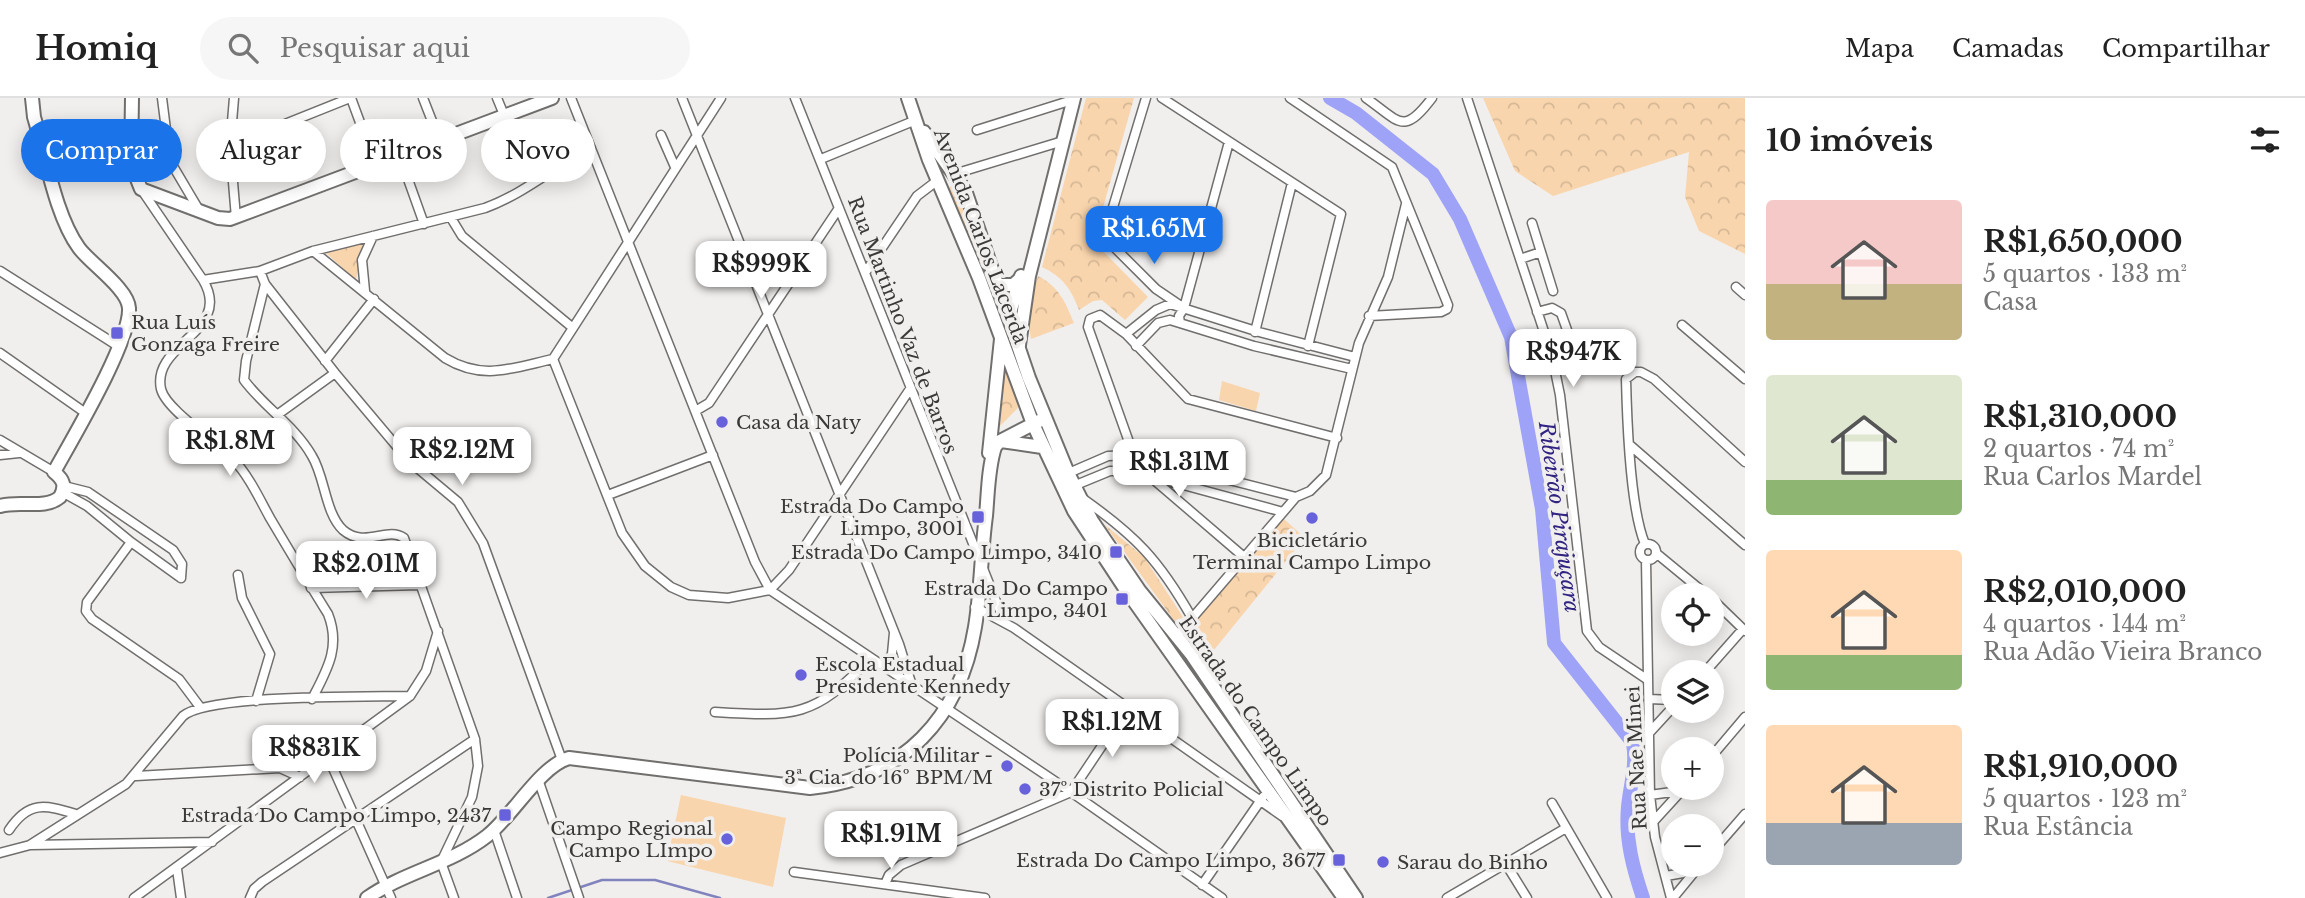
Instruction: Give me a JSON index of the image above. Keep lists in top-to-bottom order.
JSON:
{
  "streets": {
    "main road": ["Avenida Carlos Lacerda", "Estrada do Campo Limpo"],
    "street": ["Rua Martinho Vaz de Barros", "Rua Nae Minei"]
  },
  "crossings": [
    ["Avenida Carlos Lacerda", "Estrada do Campo Limpo"]
  ],
  "water": ["Ribeirão Pirajuçara"],
  "places": {
    "transit": [
      "Rua Luís Gonzaga Freire",
      "Estrada Do Campo Limpo, 3001",
      "Estrada Do Campo Limpo, 3410",
      "Estrada Do Campo Limpo, 3401",
      "Estrada Do Campo Limpo, 2437",
      "Estrada Do Campo Limpo, 3677"
    ],
    "other": [
      "Casa da Naty",
      "Bicicletário Terminal Campo Limpo",
      "Escola Estadual Presidente Kennedy",
      "Polícia Militar - 3ª Cia. do 16º BPM/M",
      "37º Distrito Policial",
      "Campo Regional Campo LImpo",
      "Sarau do Binho"
    ]
  },
  "page": {
    "header": "Homiq",
    "search": "Pesquisar aqui",
    "nav": ["Mapa", "Camadas", "Compartilhar"],
    "heading": "10 imóveis",
    "chip": [
      "Comprar",
      "Alugar",
      "Filtros",
      "Novo"
    ],
    "list": [
      {
        "name": "R$1,650,000",
        "note": "5 quartos · 133 m² · Casa"
      },
      {
        "name": "R$1,310,000",
        "note": "2 quartos · 74 m² · Rua Carlos Mardel"
      },
      {
        "name": "R$2,010,000",
        "note": "4 quartos · 144 m² · Rua Adão Vieira Branco"
      },
      {
        "name": "R$1,910,000",
        "note": "5 quartos · 123 m² · Rua Estância"
      }
    ],
    "price": [
      "R$1.65M",
      "R$999K",
      "R$947K",
      "R$1.8M",
      "R$2.12M",
      "R$1.31M",
      "R$2.01M",
      "R$1.12M",
      "R$831K",
      "R$1.91M"
    ],
    "map_buttons": ["+", "−"]
  }
}
